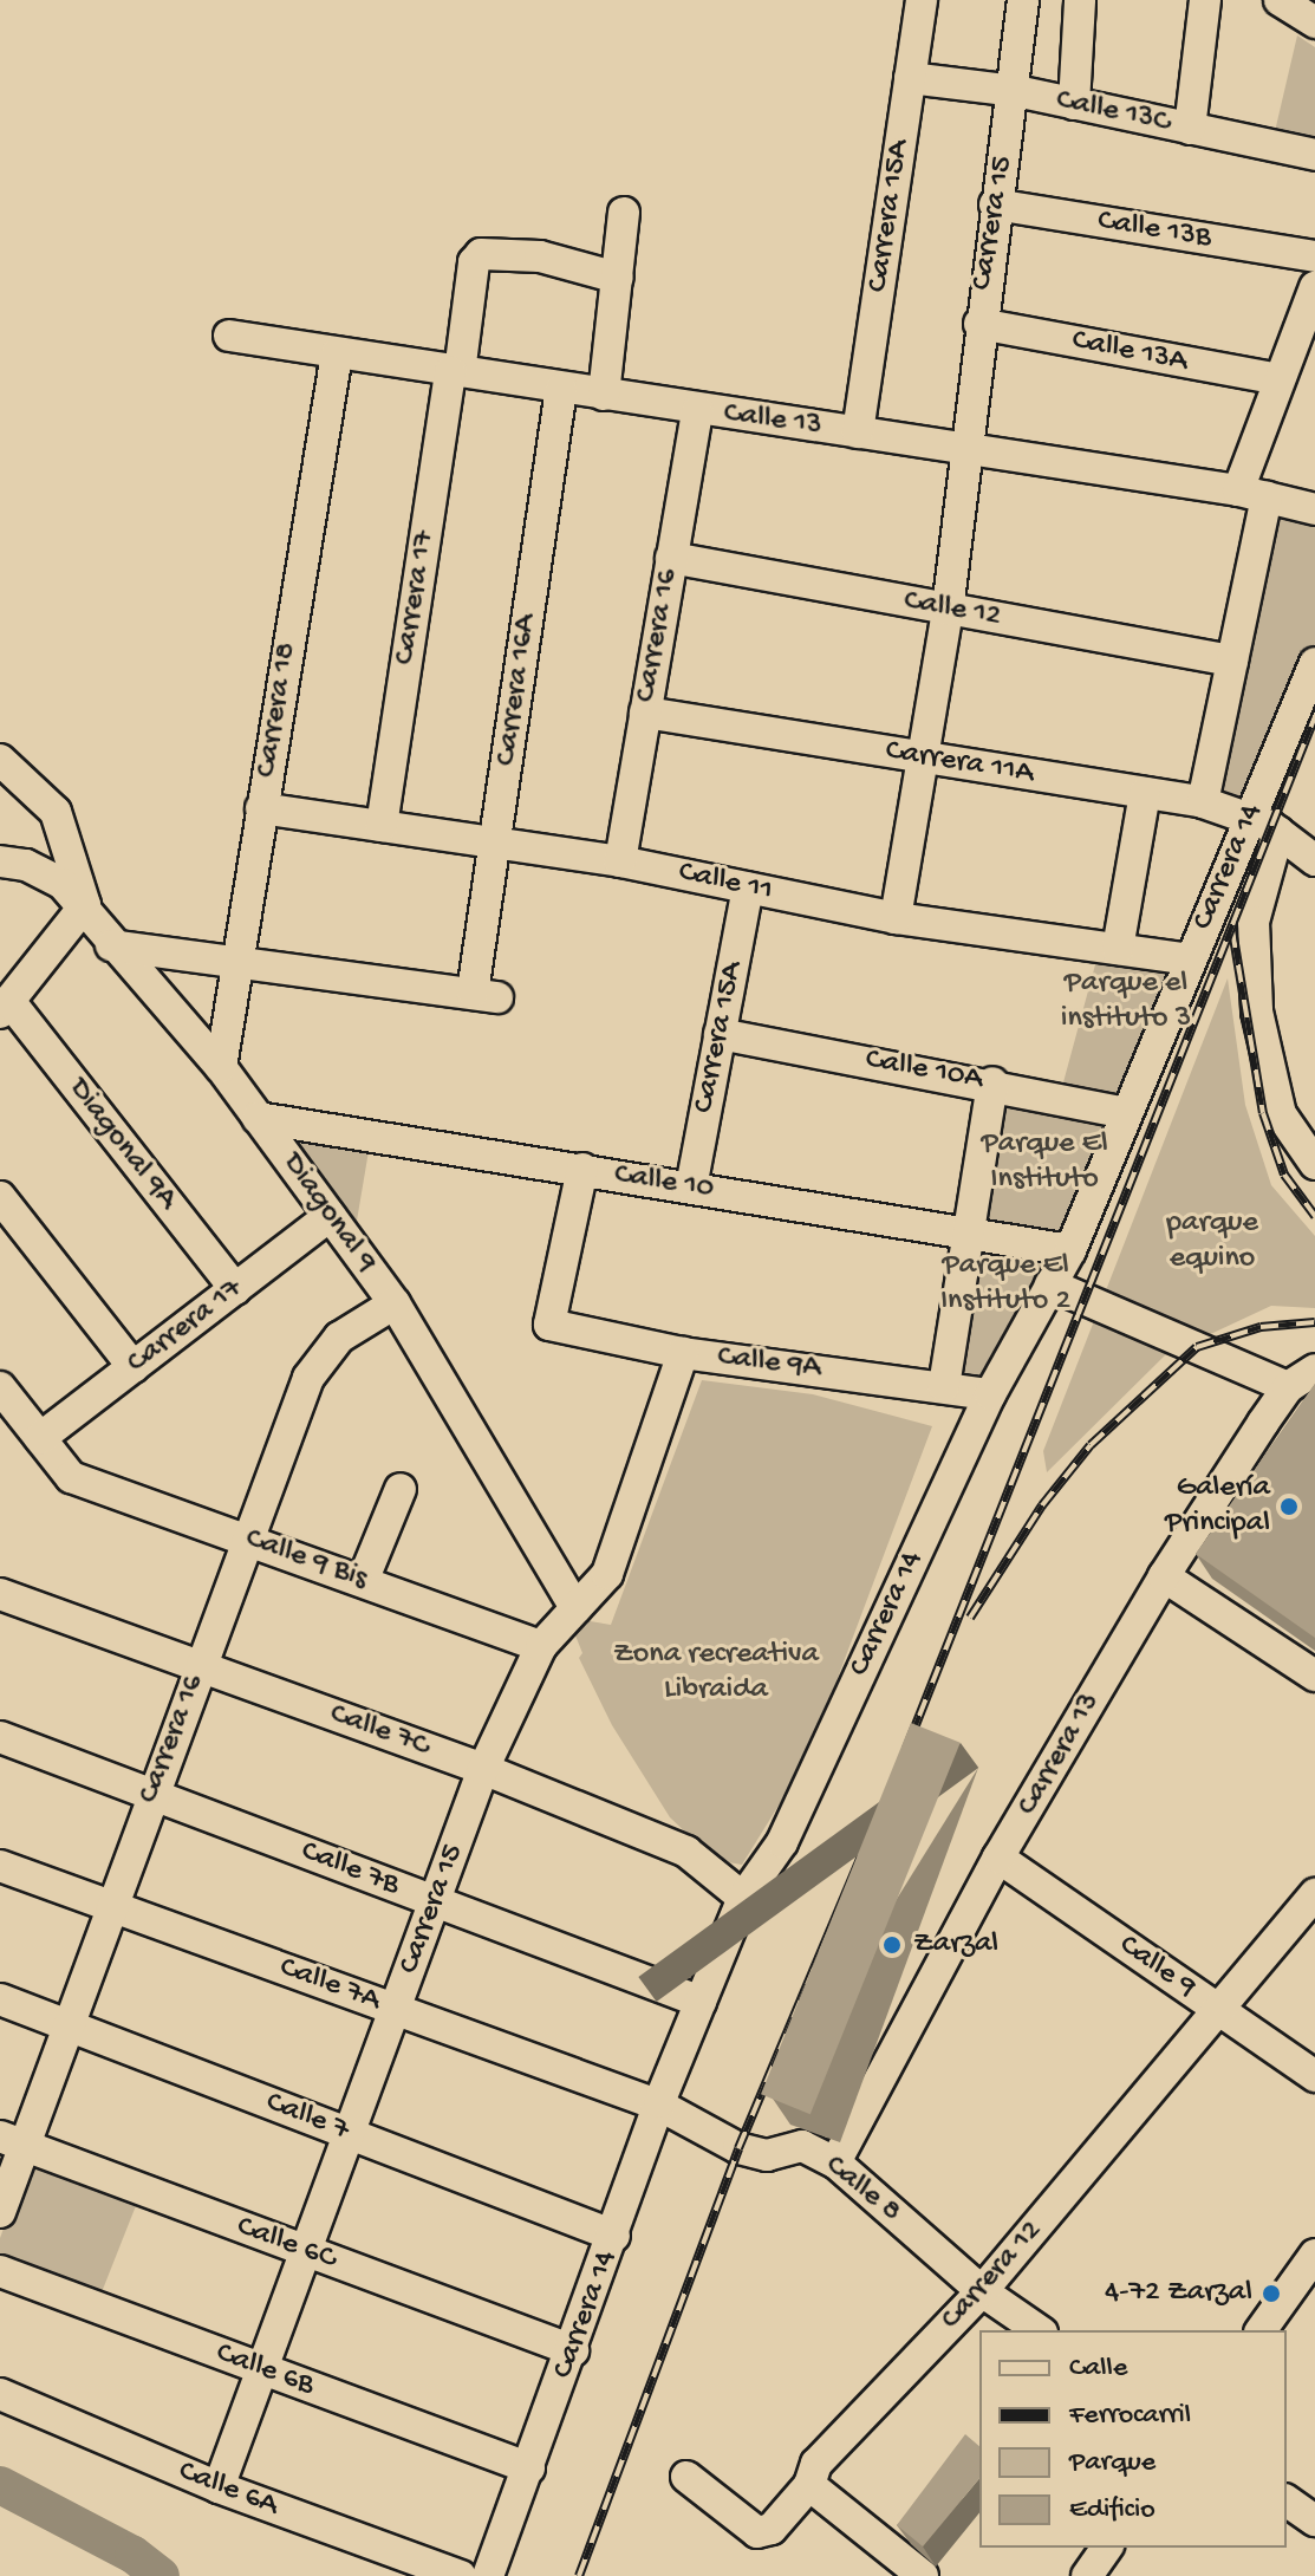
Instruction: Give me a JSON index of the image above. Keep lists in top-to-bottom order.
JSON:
{
  "streets": {
    "street": [
      "Calle 13C",
      "Carrera 15A",
      "Carrera 15",
      "Calle 13B",
      "Calle 13A",
      "Calle 13",
      "Carrera 17",
      "Calle 12",
      "Carrera 16",
      "Carrera 16A",
      "Carrera 18",
      "Carrera 11A",
      "Carrera 14",
      "Calle 11",
      "Calle 10A",
      "Diagonal 9A",
      "Calle 10",
      "Diagonal 9",
      "Calle 9A",
      "Calle 9 Bis",
      "Calle 7C",
      "Carrera 13",
      "Calle 7B",
      "Calle 9",
      "Calle 7A",
      "Calle 7",
      "Calle 8",
      "Calle 6C",
      "Carrera 12",
      "Calle 6B",
      "Calle 6A"
    ]
  },
  "crossings": [
    ["Calle 13C", "Carrera 15A"],
    ["Calle 13C", "Carrera 15"],
    ["Carrera 15A", "Calle 13"],
    ["Carrera 15A", "Calle 11"],
    ["Carrera 15A", "Calle 10A"],
    ["Carrera 15A", "Calle 10"],
    ["Carrera 15", "Calle 13B"],
    ["Carrera 15", "Calle 13A"],
    ["Carrera 15", "Calle 13"],
    ["Carrera 15", "Calle 12"],
    ["Carrera 15", "Diagonal 9"],
    ["Carrera 15", "Calle 9A"],
    ["Carrera 15", "Calle 9 Bis"],
    ["Carrera 15", "Calle 7C"],
    ["Carrera 15", "Calle 7B"],
    ["Carrera 15", "Calle 7A"],
    ["Carrera 15", "Calle 7"],
    ["Carrera 15", "Calle 6C"],
    ["Carrera 15", "Calle 6B"],
    ["Carrera 15", "Calle 6A"],
    ["Calle 13", "Carrera 17"],
    ["Calle 13", "Carrera 16"],
    ["Calle 13", "Carrera 16A"],
    ["Calle 13", "Carrera 18"],
    ["Carrera 17", "Calle 11"],
    ["Carrera 17", "Diagonal 9A"],
    ["Carrera 17", "Diagonal 9"],
    ["Carrera 17", "Calle 9 Bis"],
    ["Calle 12", "Carrera 16"],
    ["Carrera 16", "Carrera 11A"],
    ["Carrera 16", "Calle 11"],
    ["Carrera 16", "Diagonal 9"],
    ["Carrera 16", "Calle 9 Bis"],
    ["Carrera 16", "Calle 7C"],
    ["Carrera 16", "Calle 7B"],
    ["Carrera 16", "Calle 7A"],
    ["Carrera 16", "Calle 7"],
    ["Carrera 16", "Calle 6C"],
    ["Carrera 16A", "Carrera 18"],
    ["Carrera 16A", "Calle 11"],
    ["Carrera 18", "Calle 11"],
    ["Carrera 18", "Diagonal 9"],
    ["Carrera 11A", "Carrera 14"],
    ["Carrera 14", "Calle 11"],
    ["Carrera 14", "Calle 10A"],
    ["Carrera 14", "Calle 10"],
    ["Carrera 14", "Calle 9A"],
    ["Carrera 14", "Calle 7C"],
    ["Carrera 14", "Calle 7B"],
    ["Carrera 14", "Calle 7A"],
    ["Carrera 14", "Calle 7"],
    ["Carrera 14", "Calle 8"],
    ["Carrera 14", "Calle 6C"],
    ["Carrera 14", "Calle 6B"],
    ["Calle 10", "Diagonal 9"],
    ["Calle 10", "Calle 9A"],
    ["Carrera 13", "Calle 9"],
    ["Carrera 13", "Calle 8"],
    ["Calle 9", "Carrera 12"],
    ["Calle 7A", "Calle 8"],
    ["Calle 8", "Carrera 12"]
  ],
  "parks": [
    "Parque el instituto 3",
    "Parque El Instituto",
    "parque equino",
    "Parque El Instituto 2",
    "Zona recreativa Libraida"
  ],
  "places": ["Galería Principal", "Zarzal", "4-72 Zarzal"],
  "legend": [
    "Calle",
    "Ferrocarril",
    "Parque",
    "Edificio"
  ]
}
